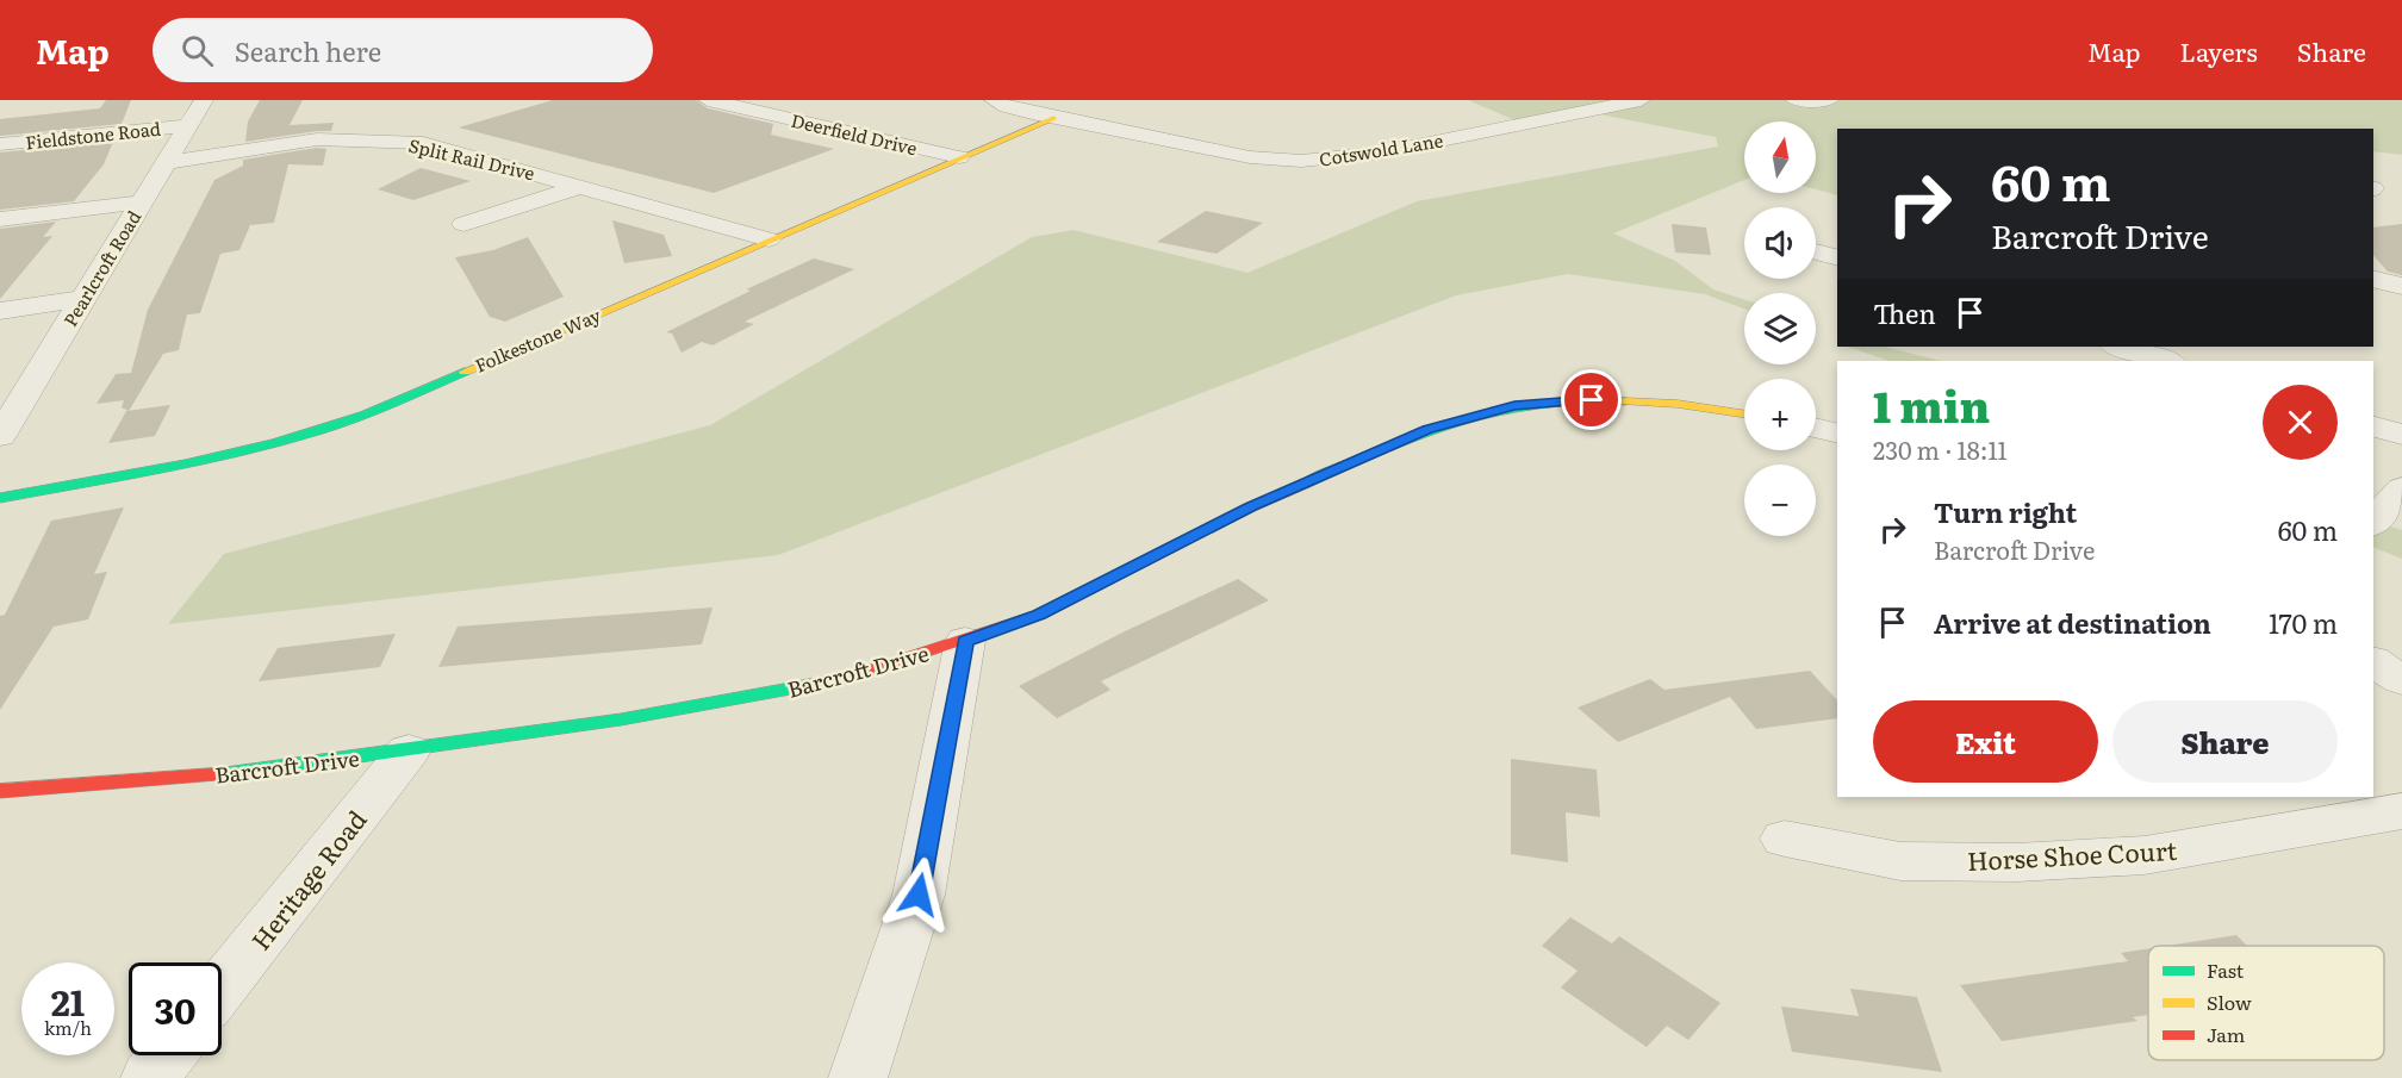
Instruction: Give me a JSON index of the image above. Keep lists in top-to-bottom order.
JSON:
{
  "streets": {
    "street": [
      "Deerfield Drive",
      "Fieldstone Road",
      "Cotswold Lane",
      "Split Rail Drive",
      "Pearlcroft Road",
      "Folkestone Way",
      "Barcroft Drive",
      "Horse Shoe Court",
      "Heritage Road"
    ]
  },
  "crossings": [
    ["Deerfield Drive", "Folkestone Way"],
    ["Fieldstone Road", "Pearlcroft Road"],
    ["Cotswold Lane", "Folkestone Way"],
    ["Split Rail Drive", "Pearlcroft Road"],
    ["Split Rail Drive", "Folkestone Way"],
    ["Barcroft Drive", "Heritage Road"]
  ],
  "legend": ["Fast", "Slow", "Jam"],
  "north": "top",
  "page": {
    "header": "Map",
    "search": "Search here",
    "nav": ["Map", "Layers", "Share"],
    "map_buttons": ["+", "−"],
    "turn": ["60 m", "Barcroft Drive"],
    "then": "Then",
    "heading": ["1 min", "230 m · 18:11"],
    "list": [
      {
        "name": "Turn right",
        "note": "Barcroft Drive",
        "value": "60 m"
      },
      {
        "name": "Arrive at destination",
        "value": "170 m"
      }
    ],
    "buttons": ["Exit", "Share"],
    "speed": "21 km/h",
    "limit": "30"
  }
}
